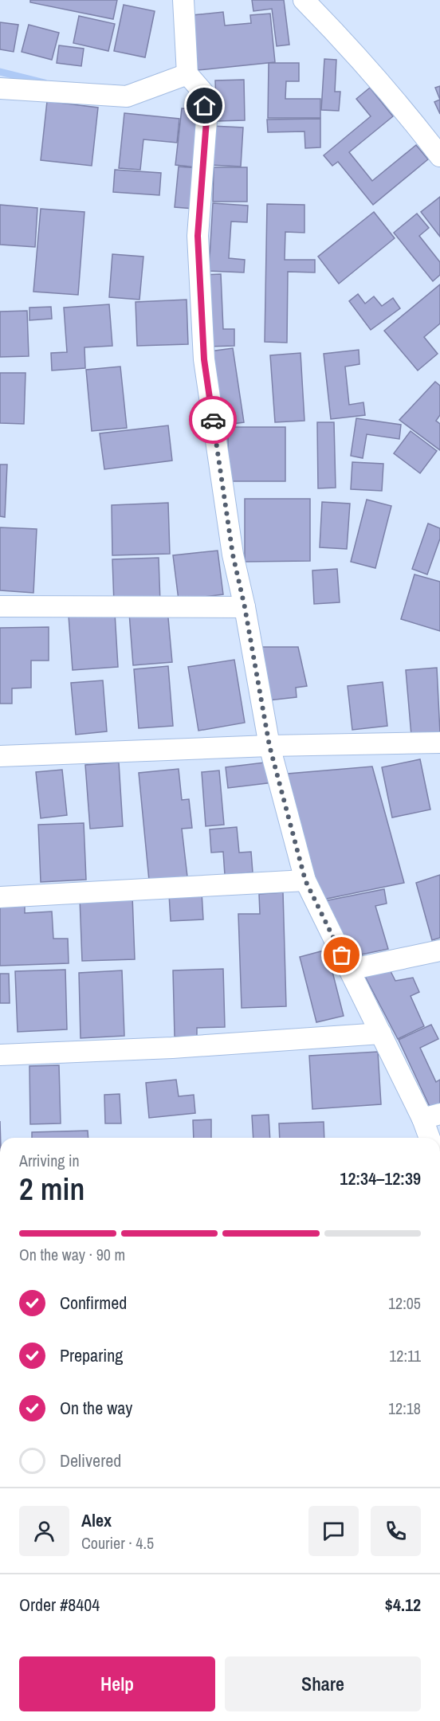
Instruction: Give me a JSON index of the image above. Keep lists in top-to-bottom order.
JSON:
{
  "page": {
    "heading": ["2 min", "Arriving in", "12:34–12:39"],
    "panel": [
      "Alex",
      "Courier · 4.5",
      "Order #8404",
      "$4.12"
    ],
    "bar": "On the way · 90 m",
    "list": [
      ["Confirmed", "12:05"],
      ["Preparing", "12:11"],
      ["On the way", "12:18"],
      "Delivered"
    ],
    "buttons": ["Help", "Share"]
  }
}
